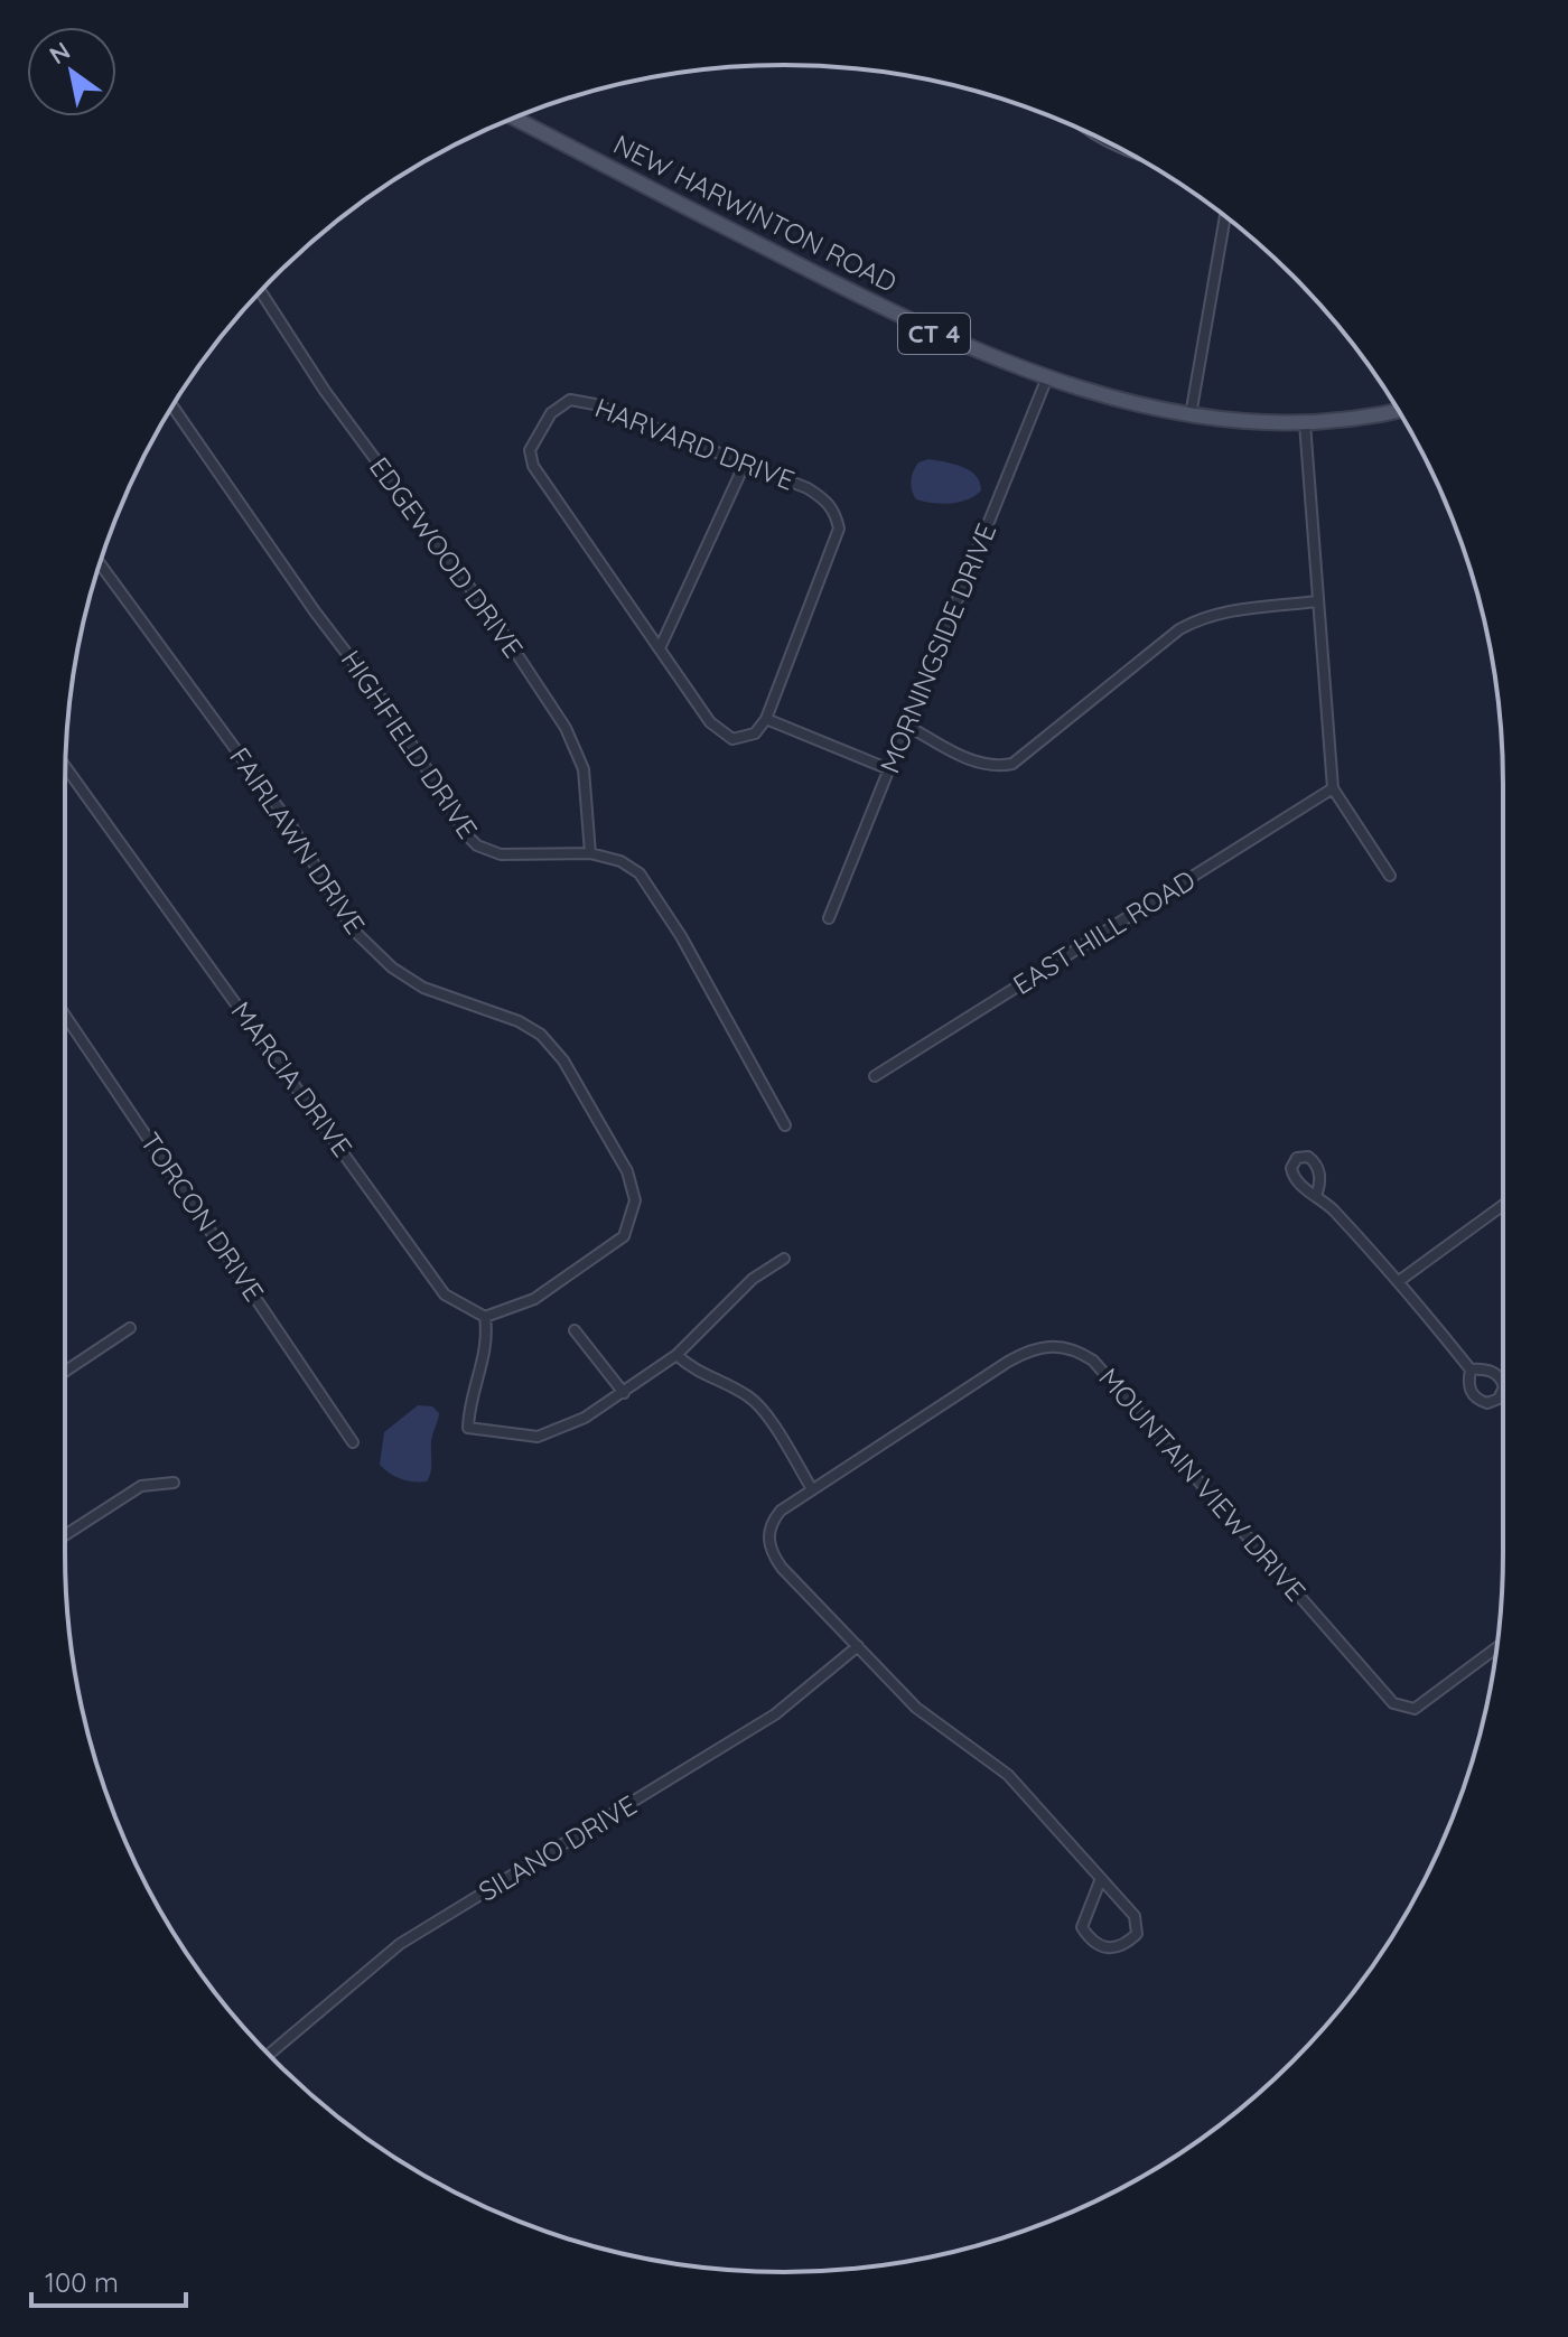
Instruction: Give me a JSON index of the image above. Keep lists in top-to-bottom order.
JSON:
{
  "streets": {
    "main road": ["NEW HARWINTON ROAD", "CT 4"],
    "street": [
      "HARVARD DRIVE",
      "EDGEWOOD DRIVE",
      "MORNINGSIDE DRIVE",
      "HIGHFIELD DRIVE",
      "FAIRLAWN DRIVE",
      "EAST HILL ROAD",
      "MARCIA DRIVE",
      "TORCON DRIVE",
      "MOUNTAIN VIEW DRIVE",
      "SILANO DRIVE"
    ]
  },
  "crossings": [
    ["NEW HARWINTON ROAD", "MORNINGSIDE DRIVE"],
    ["EDGEWOOD DRIVE", "HIGHFIELD DRIVE"],
    ["FAIRLAWN DRIVE", "MARCIA DRIVE"],
    ["MOUNTAIN VIEW DRIVE", "SILANO DRIVE"]
  ],
  "scale_bar": "100 m",
  "north": "top left"
}
